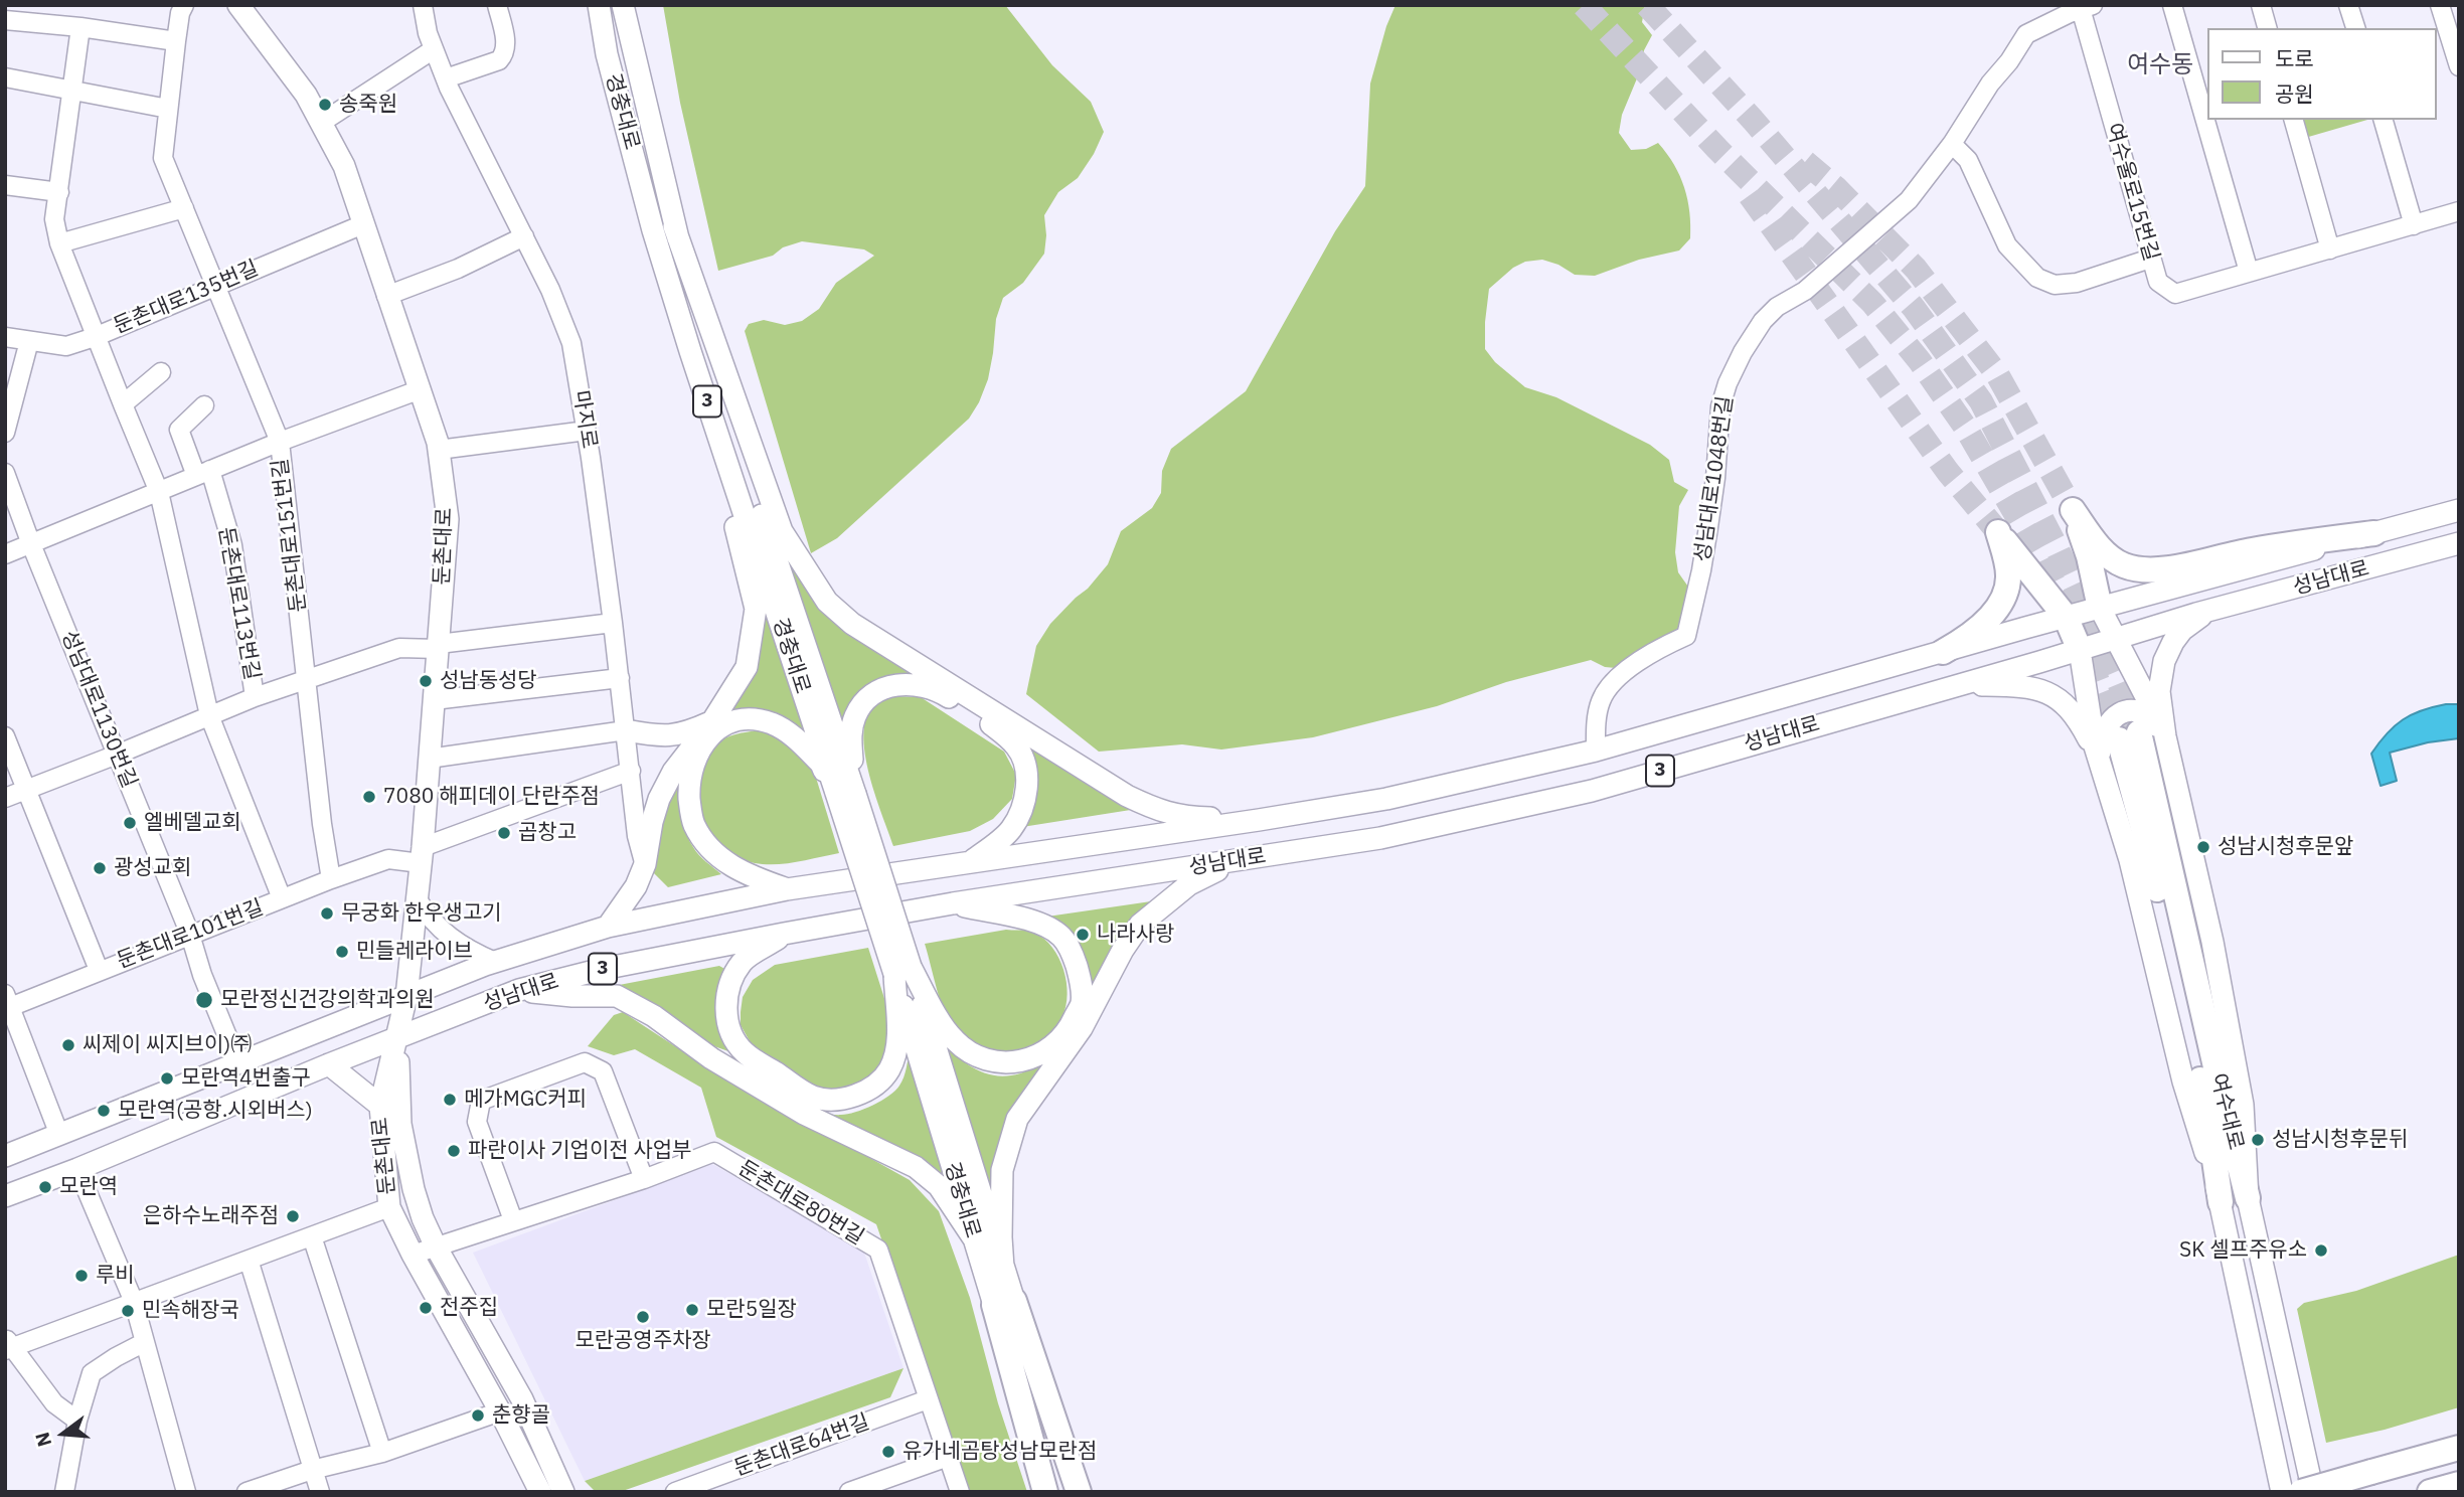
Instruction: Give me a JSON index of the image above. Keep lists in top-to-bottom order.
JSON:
{
  "streets": {
    "highway": ["여수대로"],
    "main road": [
      "경충대로",
      "3",
      "둔촌대로",
      "성남대로"
    ],
    "street": [
      "여수울로15번길",
      "둔촌대로135번길",
      "마지로",
      "성남대로1048번길",
      "둔촌대로151번길",
      "둔촌대로113번길",
      "성남대로1130번길",
      "둔촌대로101번길",
      "둔촌대로80번길",
      "둔촌대로64번길"
    ]
  },
  "crossings": [
    ["여수울로15번길", "성남대로1048번길"],
    ["둔촌대로135번길", "둔촌대로151번길"],
    ["둔촌대로135번길", "둔촌대로"],
    ["성남대로1048번길", "성남대로"],
    ["둔촌대로151번길", "둔촌대로113번길"],
    ["둔촌대로151번길", "둔촌대로101번길"],
    ["둔촌대로", "성남대로"],
    ["둔촌대로", "둔촌대로113번길"],
    ["둔촌대로", "둔촌대로101번길"],
    ["둔촌대로", "둔촌대로80번길"],
    ["성남대로", "성남대로1130번길"],
    ["둔촌대로113번길", "성남대로1130번길"],
    ["둔촌대로113번길", "둔촌대로101번길"],
    ["성남대로1130번길", "둔촌대로101번길"],
    ["둔촌대로80번길", "둔촌대로64번길"]
  ],
  "districts": ["여수동"],
  "places": [
    "송죽원",
    "성남동성당",
    "7080 해피데이 단란주점",
    "엘베델교회",
    "곱창고",
    "성남시청후문앞",
    "광성교회",
    "무궁화 한우생고기",
    "나라사랑",
    "민들레라이브",
    "모란정신건강의학과의원",
    "씨제이 씨지브이)㈜",
    "모란역4번출구",
    "메가MGC커피",
    "모란역(공항.시외버스)",
    "성남시청후문뒤",
    "파란이사 기업이전 사업부",
    "모란역",
    "은하수노래주점",
    "SK 셀프주유소",
    "루비",
    "전주집",
    "모란5일장",
    "민속해장국",
    "모란공영주차장",
    "춘향골",
    "유가네곰탕성남모란점"
  ],
  "legend": ["도로", "공원"],
  "north": "left"
}
